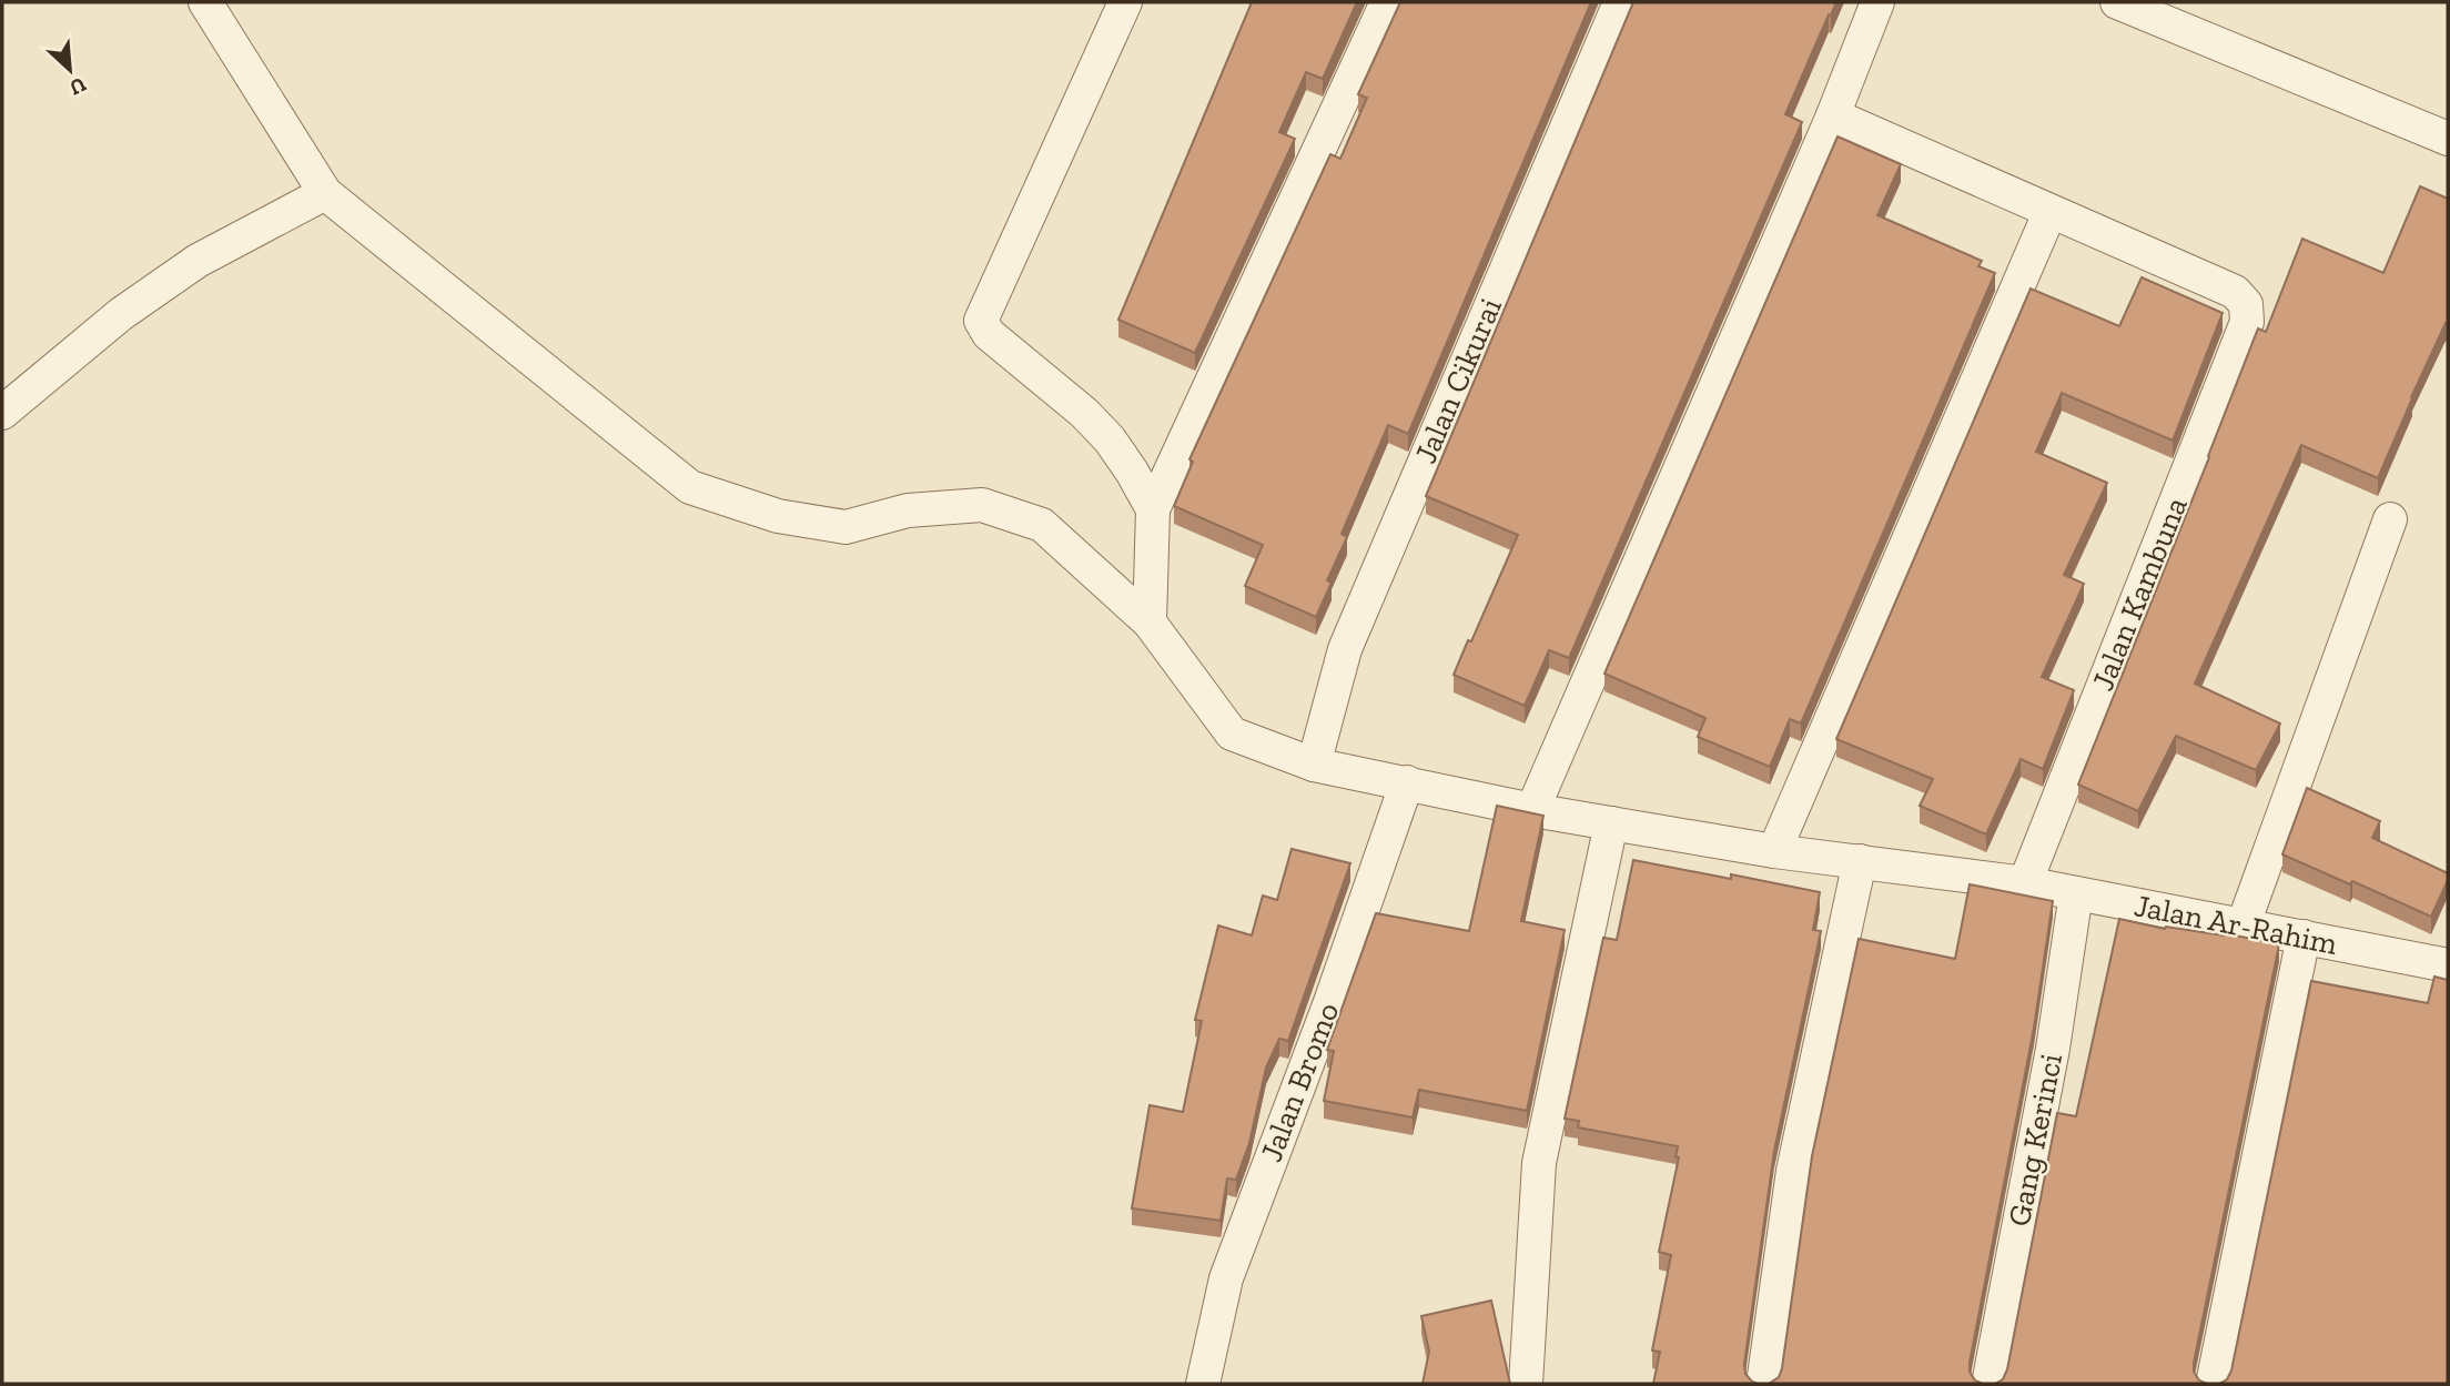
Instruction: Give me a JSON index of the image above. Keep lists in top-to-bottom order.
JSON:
{
  "streets": {
    "street": [
      "Jalan Cikurai",
      "Jalan Kambuna",
      "Jalan Ar-Rahim",
      "Jalan Bromo",
      "Gang Kerinci"
    ]
  },
  "crossings": [
    ["Jalan Cikurai", "Jalan Ar-Rahim"],
    ["Jalan Kambuna", "Jalan Ar-Rahim"],
    ["Jalan Ar-Rahim", "Jalan Bromo"],
    ["Jalan Ar-Rahim", "Gang Kerinci"]
  ],
  "north": "bottom right"
}
